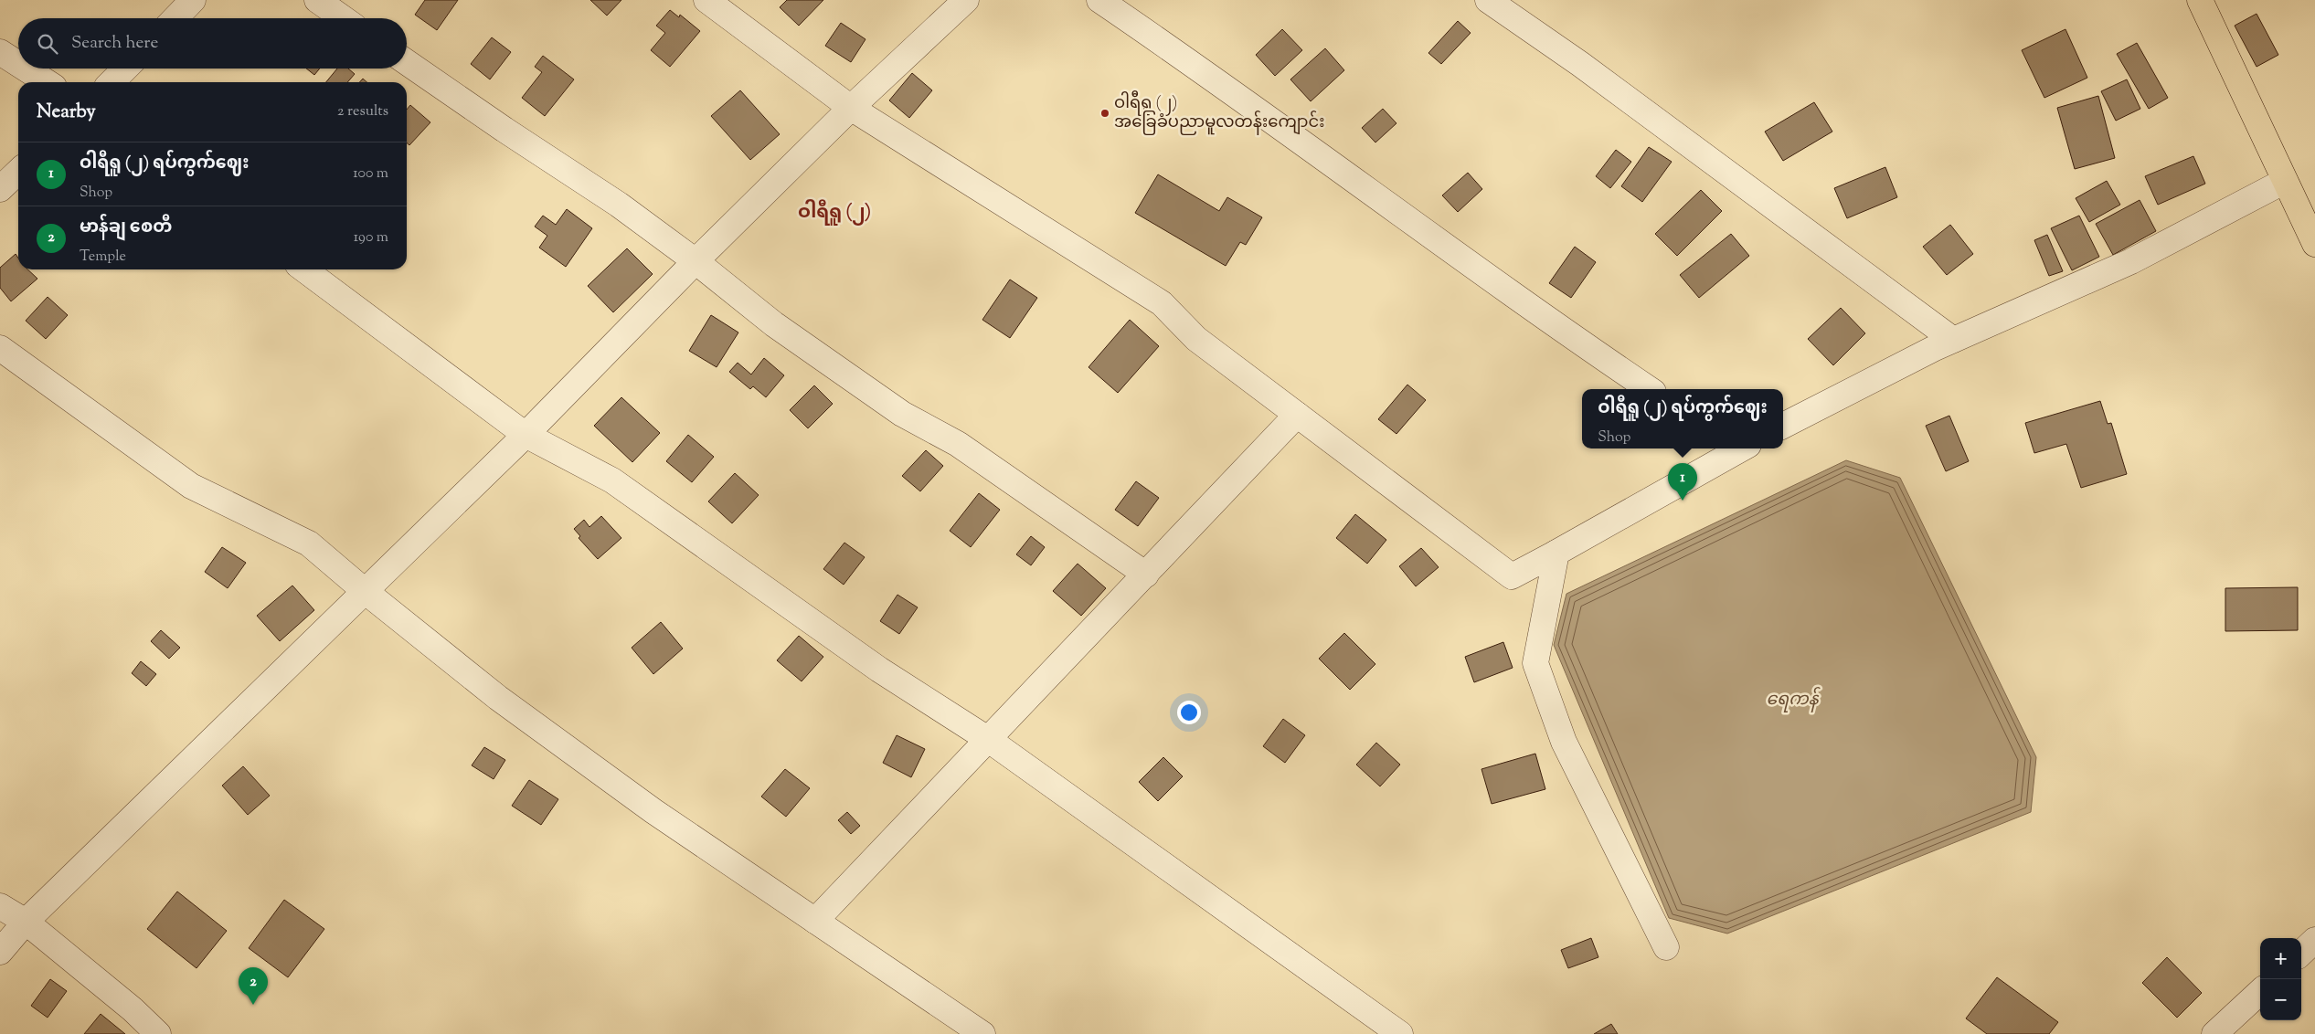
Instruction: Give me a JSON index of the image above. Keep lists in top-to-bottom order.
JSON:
{
  "districts": ["ဝါရီရူ (၂)"],
  "water": ["ရေကန်"],
  "places": ["ဝါရီရူ (၂) အခြေခံပညာမူလတန်းကျောင်း"],
  "page": {
    "search": "Search here",
    "heading": ["Nearby", "2 results"],
    "list": [
      {
        "mark": "1",
        "name": "ဝါရီရူ (၂) ရပ်ကွက်ဈေး",
        "note": "Shop",
        "value": "100 m"
      },
      {
        "mark": "2",
        "name": "မာန်ချ စေတီ",
        "note": "Temple",
        "value": "190 m"
      }
    ],
    "popup": ["ဝါရီရူ (၂) ရပ်ကွက်ဈေး", "Shop"],
    "pins": ["1", "2"],
    "map_buttons": ["+", "−"]
  }
}
